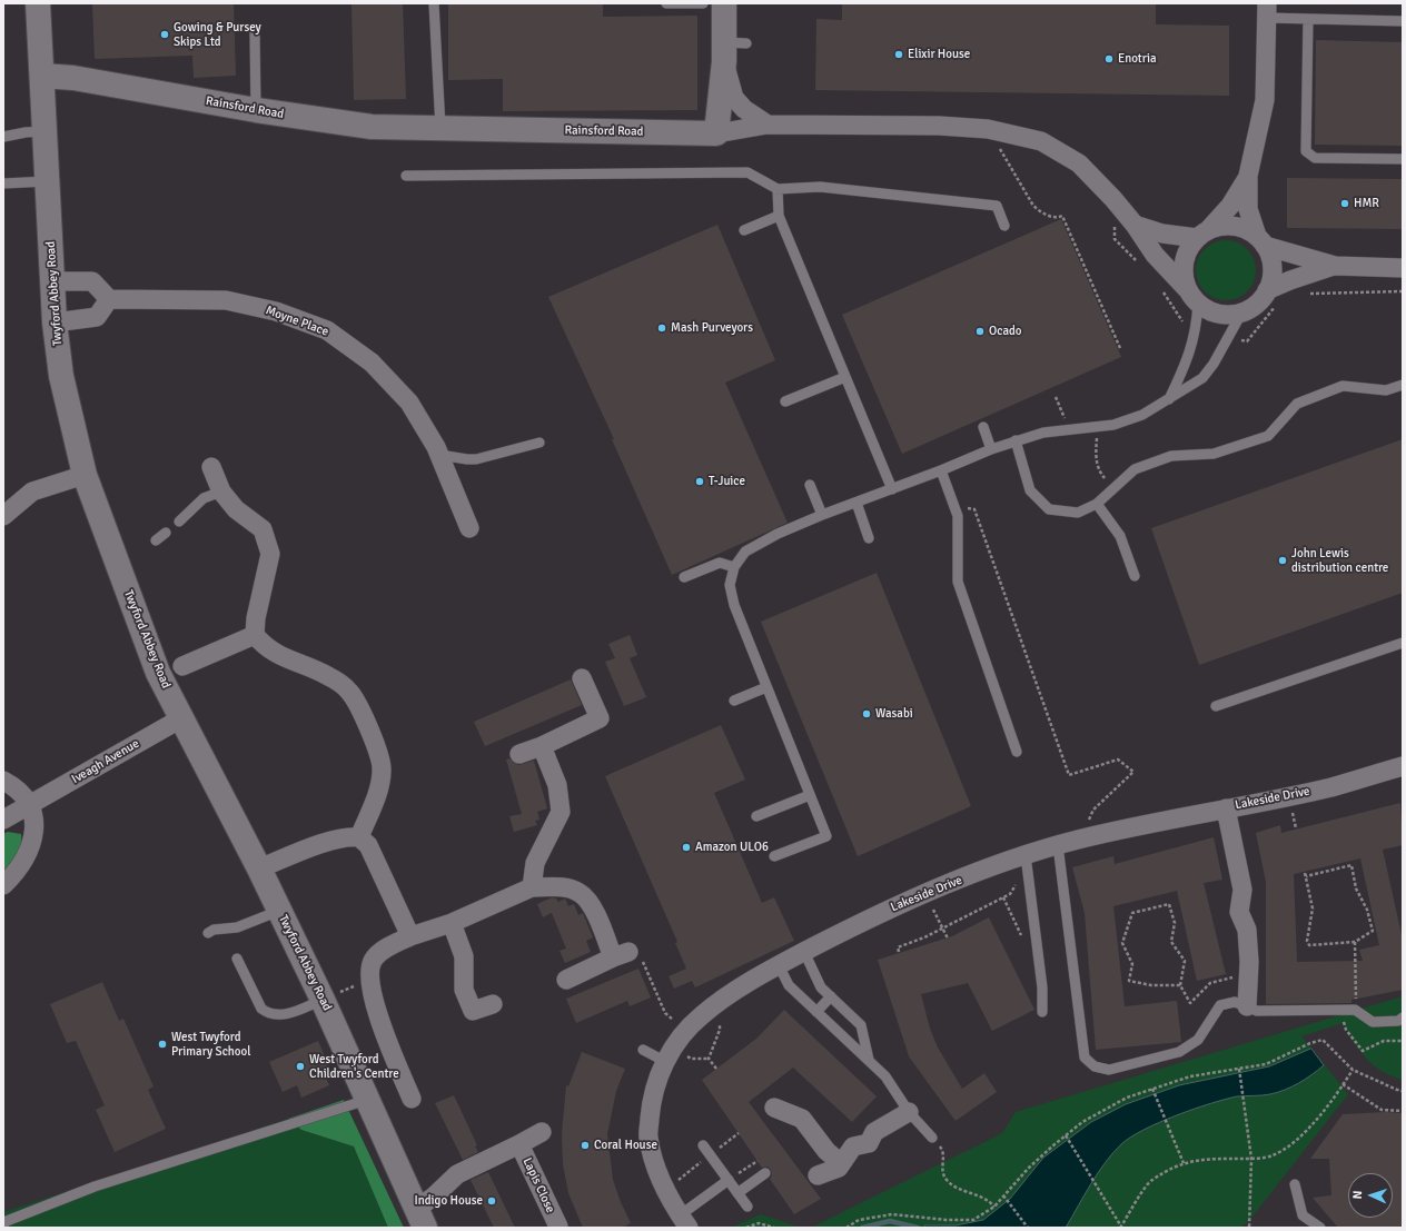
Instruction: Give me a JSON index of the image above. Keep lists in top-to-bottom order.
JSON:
{
  "streets": {
    "street": [
      "Rainsford Road",
      "Twyford Abbey Road",
      "Moyne Place",
      "Iveagh Avenue",
      "Lakeside Drive",
      "Lapis Close"
    ]
  },
  "crossings": [
    ["Rainsford Road", "Twyford Abbey Road"],
    ["Twyford Abbey Road", "Iveagh Avenue"],
    ["Twyford Abbey Road", "Lapis Close"]
  ],
  "places": [
    "Gowing & Pursey Skips Ltd",
    "Elixir House",
    "Enotria",
    "HMR",
    "Mash Purveyors",
    "Ocado",
    "T-Juice",
    "John Lewis distribution centre",
    "Wasabi",
    "Amazon ULO6",
    "West Twyford Primary School",
    "West Twyford Children's Centre",
    "Coral House",
    "Indigo House"
  ],
  "north": "left"
}
